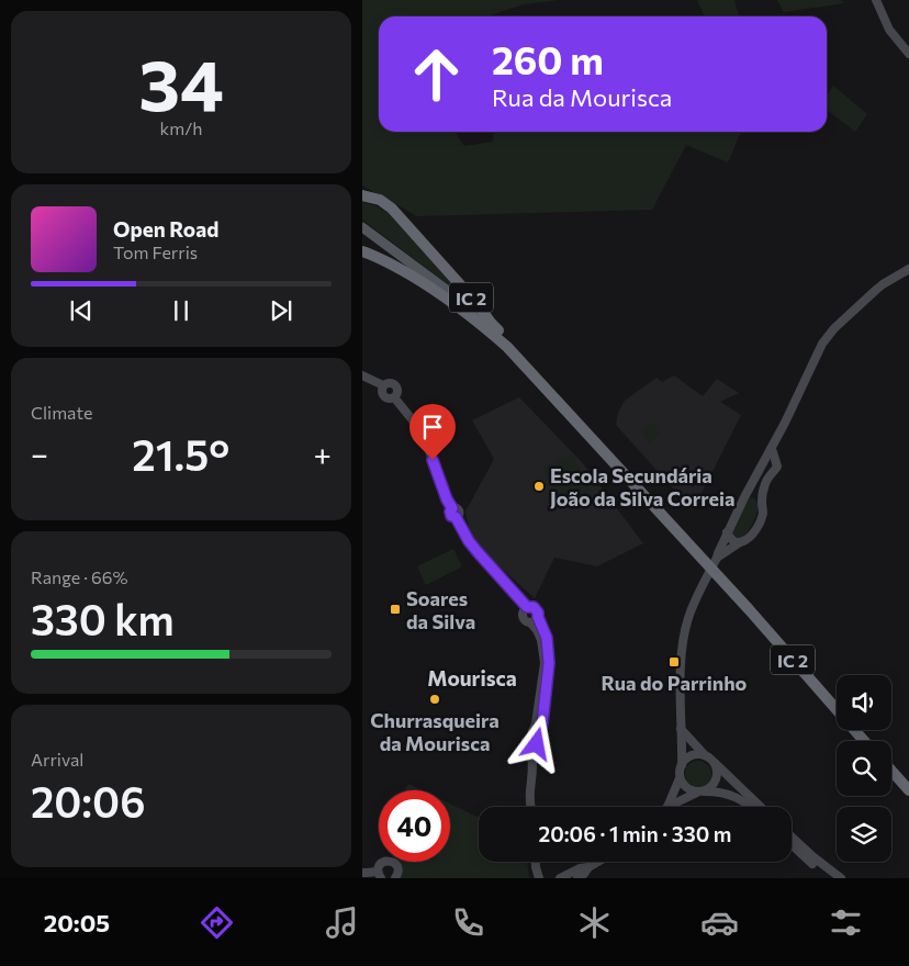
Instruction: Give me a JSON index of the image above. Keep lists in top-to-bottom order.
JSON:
{
  "streets": {
    "highway": ["IC 2"]
  },
  "districts": ["Mourisca"],
  "places": {
    "other": ["Escola Secundária João da Silva Correia", "Churrasqueira da Mourisca"],
    "transit": ["Soares da Silva", "Rua do Parrinho"]
  },
  "page": {
    "tile": [
      ["34", "km/h"],
      "Climate",
      ["Range · 66%", "330 km"],
      ["Arrival", "20:06"]
    ],
    "turn": ["260 m", "Rua da Mourisca"],
    "song": ["Open Road", "Tom Ferris"],
    "heat": ["−", "21.5°", "+"],
    "limit": "40",
    "trip": "20:06 · 1 min · 330 m",
    "tabs": "20:05"
  }
}
